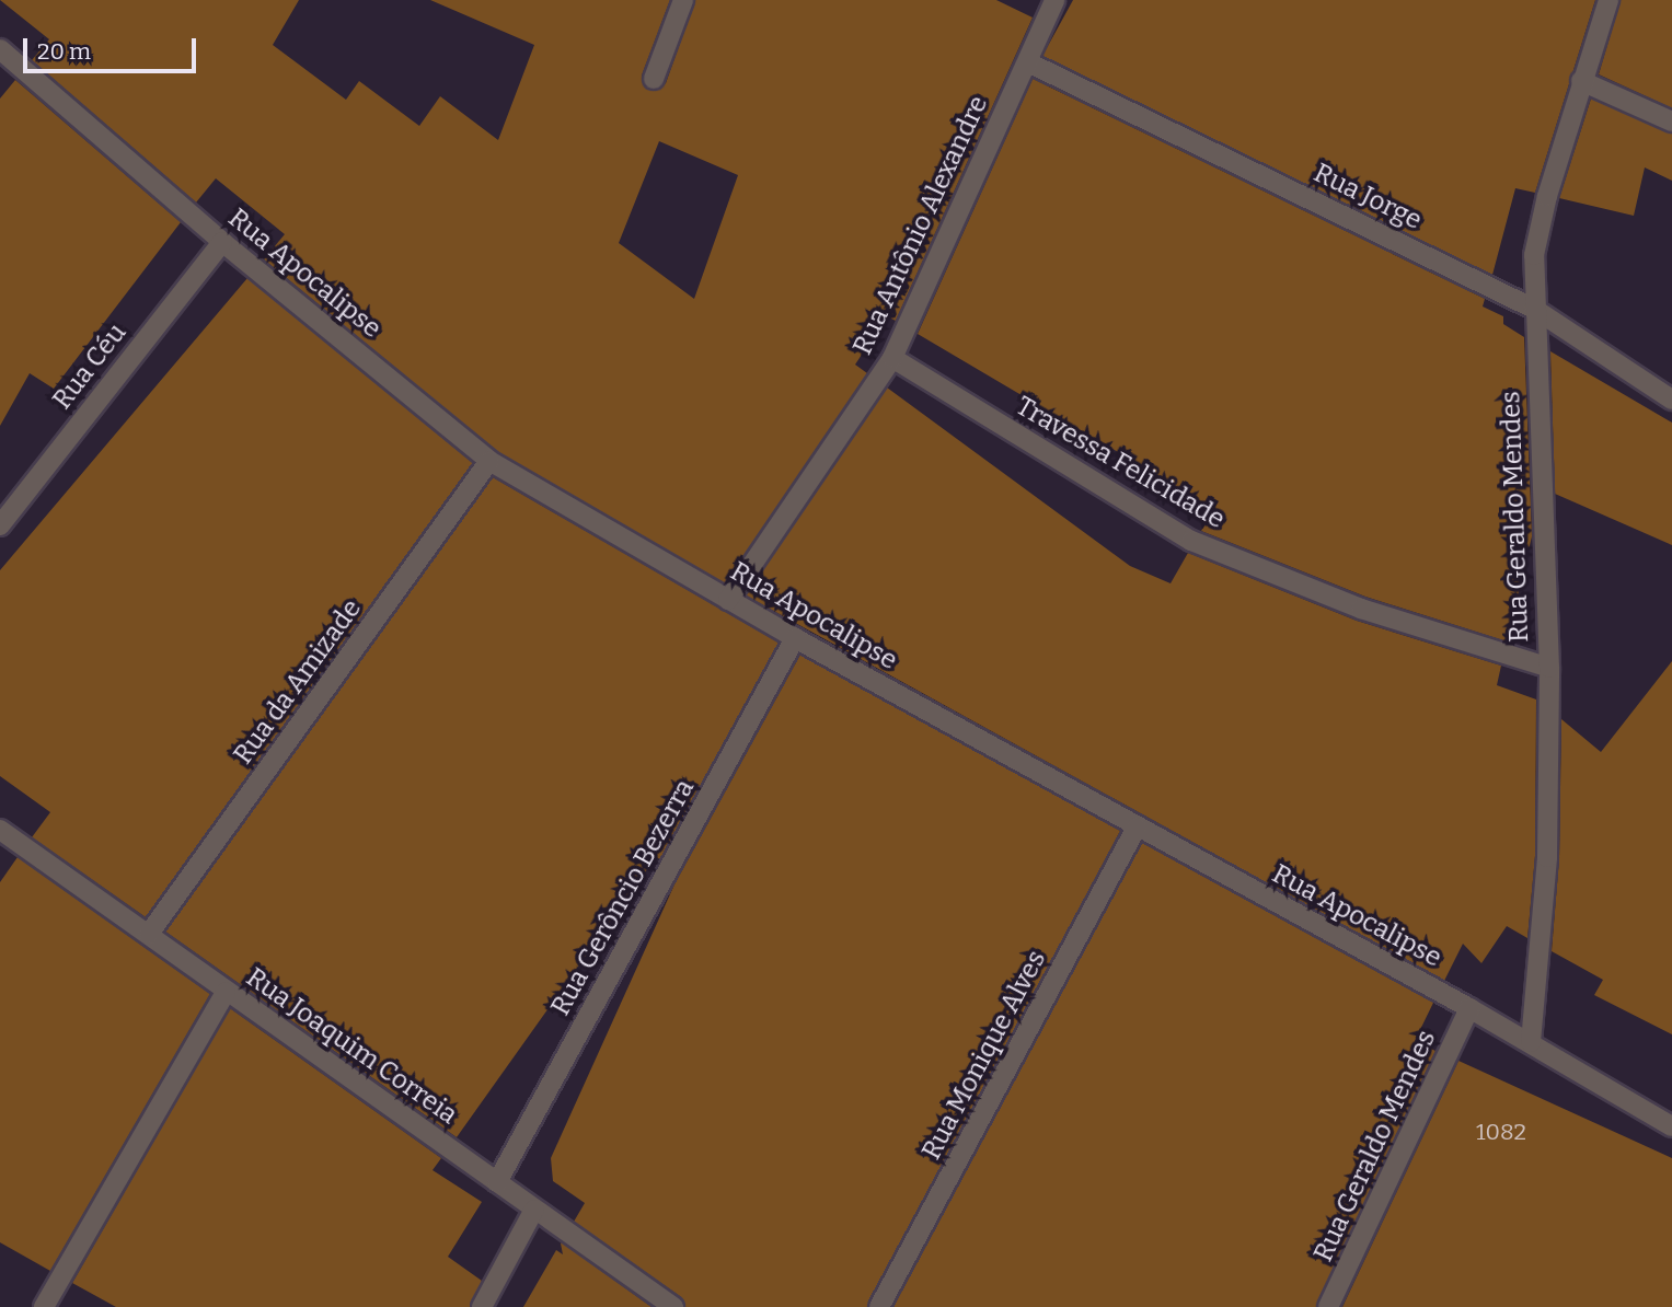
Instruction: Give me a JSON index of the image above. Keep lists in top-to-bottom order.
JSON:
{
  "streets": {
    "street": [
      "Rua Jorge",
      "Rua Antônio Alexandre",
      "Rua Apocalipse",
      "Rua Céu",
      "Travessa Felicidade",
      "Rua Geraldo Mendes",
      "Rua da Amizade",
      "Rua Gerôncio Bezerra",
      "Rua Joaquim Correia",
      "Rua Monique Alves"
    ]
  },
  "crossings": [
    ["Rua Jorge", "Rua Antônio Alexandre"],
    ["Rua Jorge", "Rua Geraldo Mendes"],
    ["Rua Antônio Alexandre", "Rua Apocalipse"],
    ["Rua Antônio Alexandre", "Travessa Felicidade"],
    ["Rua Apocalipse", "Rua Céu"],
    ["Rua Apocalipse", "Rua Geraldo Mendes"],
    ["Rua Apocalipse", "Rua da Amizade"],
    ["Rua Apocalipse", "Rua Gerôncio Bezerra"],
    ["Rua Apocalipse", "Rua Monique Alves"],
    ["Travessa Felicidade", "Rua Geraldo Mendes"],
    ["Rua da Amizade", "Rua Joaquim Correia"],
    ["Rua Gerôncio Bezerra", "Rua Joaquim Correia"]
  ],
  "house_numbers": ["1082"],
  "scale_bar": "20 m"
}
